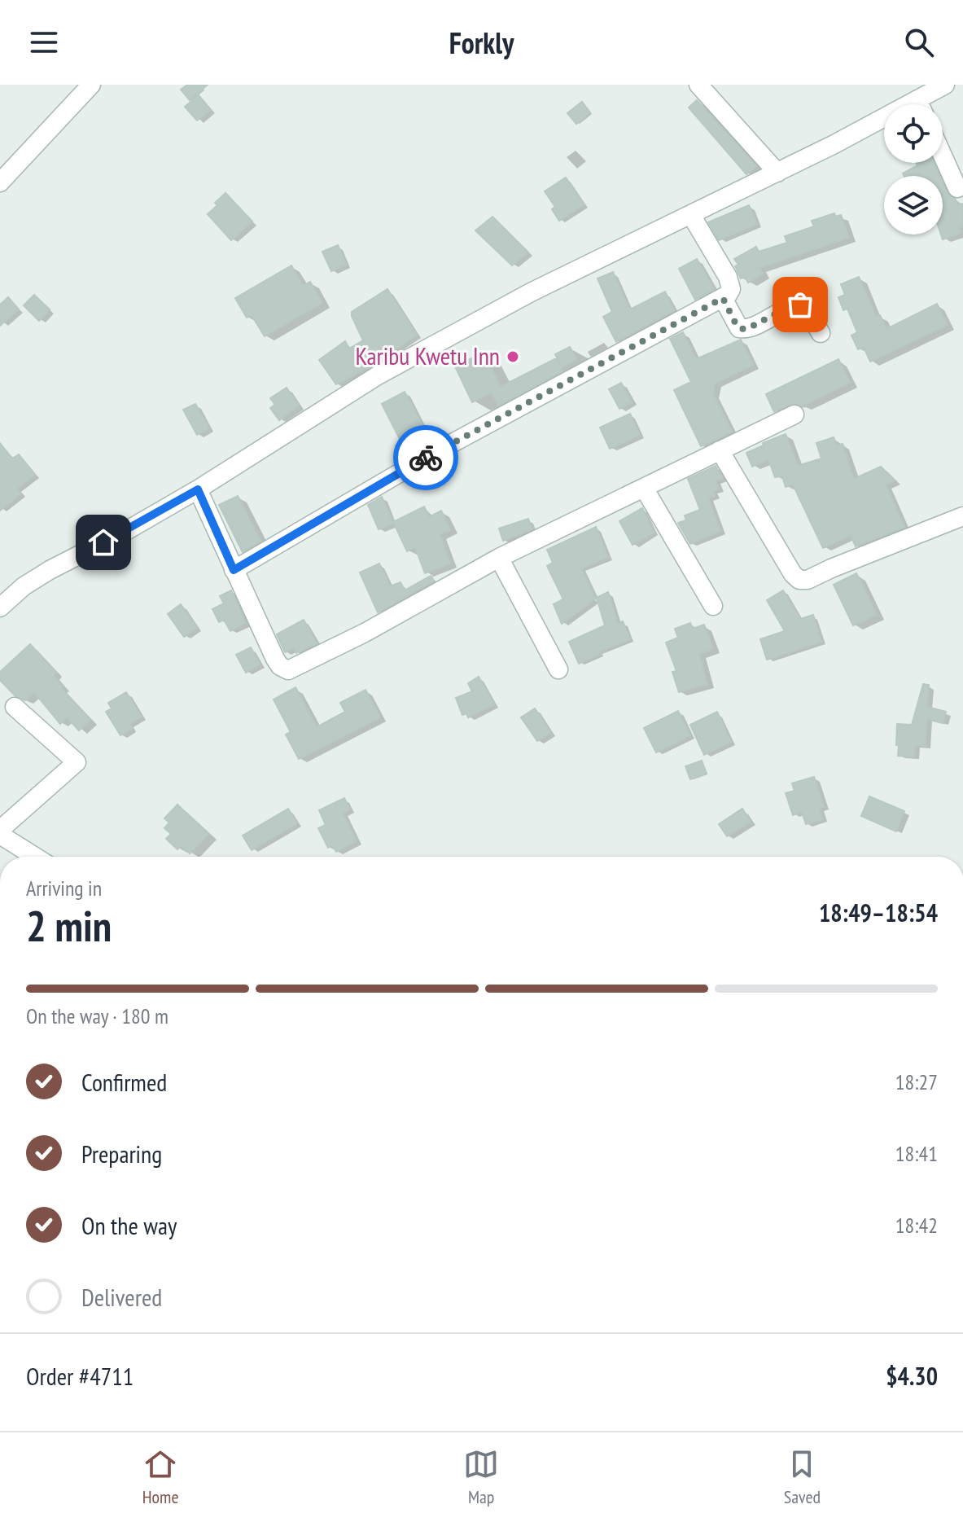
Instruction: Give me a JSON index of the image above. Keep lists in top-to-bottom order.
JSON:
{
  "places": ["Karibu Kwetu Inn"],
  "page": {
    "header": "Forkly",
    "heading": ["2 min", "Arriving in", "18:49–18:54"],
    "panel": ["Order #4711", "$4.30"],
    "bar": "On the way · 180 m",
    "list": [
      ["Confirmed", "18:27"],
      ["Preparing", "18:41"],
      ["On the way", "18:42"],
      "Delivered"
    ],
    "tabs": ["Home", "Map", "Saved"]
  }
}
